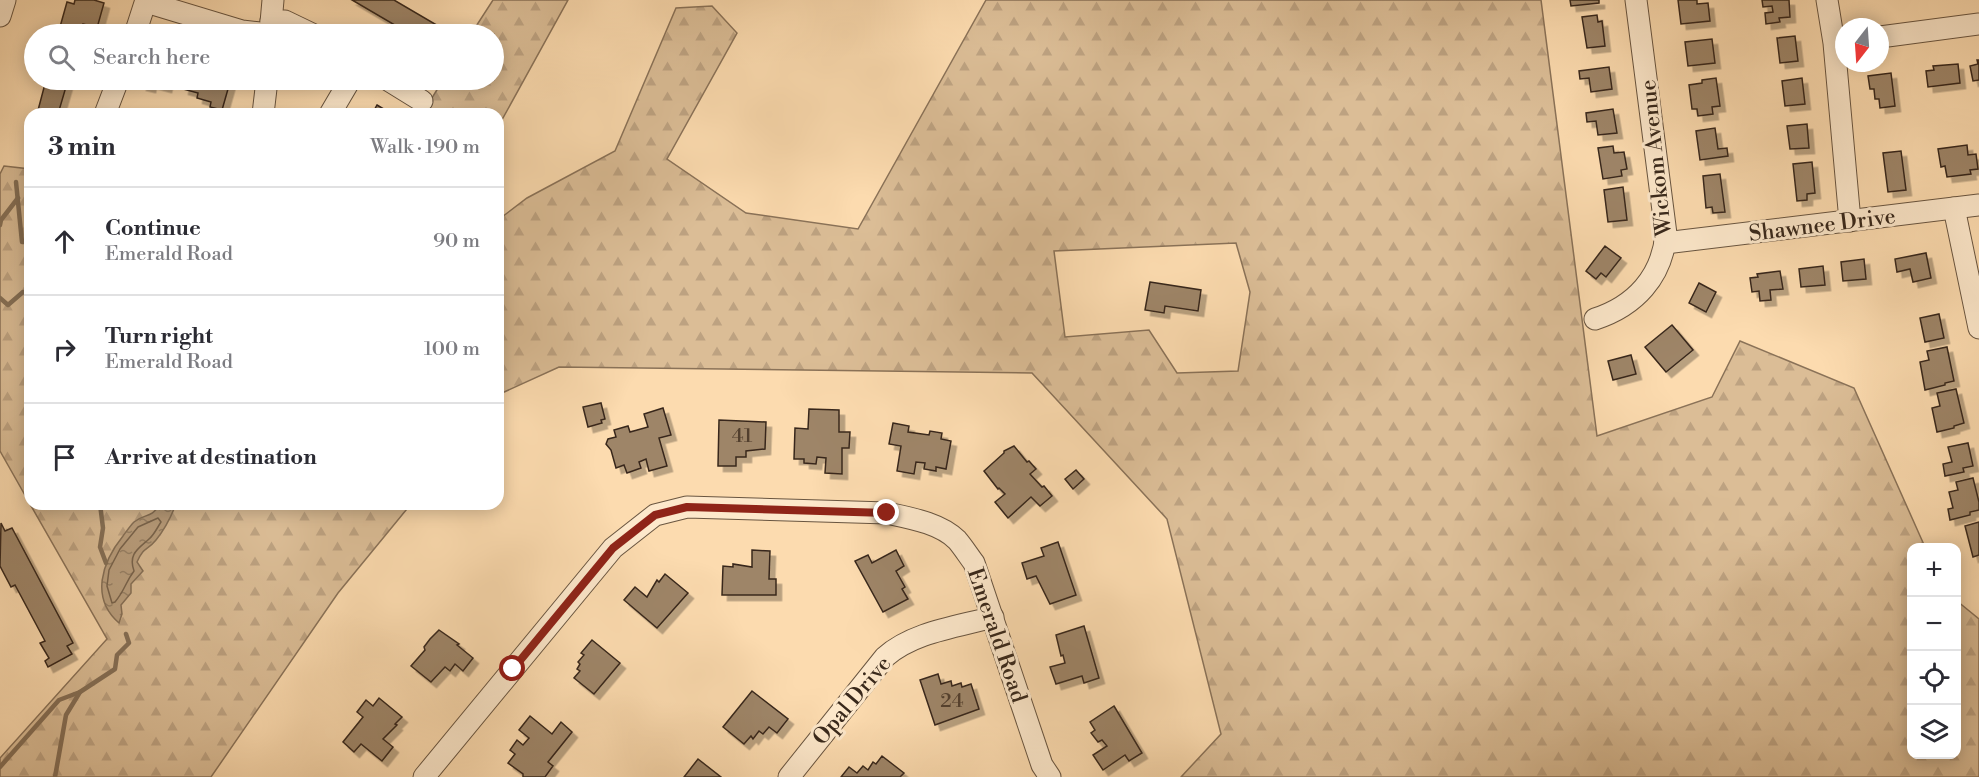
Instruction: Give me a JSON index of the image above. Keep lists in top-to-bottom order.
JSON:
{
  "streets": {
    "street": [
      "Wickom Avenue",
      "Shawnee Drive",
      "Emerald Road",
      "Opal Drive"
    ]
  },
  "crossings": [
    ["Wickom Avenue", "Shawnee Drive"],
    ["Emerald Road", "Opal Drive"]
  ],
  "house_numbers": ["41", "24"],
  "north": "bottom",
  "page": {
    "search": "Search here",
    "heading": ["3 min", "Walk · 190 m"],
    "list": [
      ["Continue", "Emerald Road", "90 m"],
      ["Turn right", "Emerald Road", "100 m"],
      "Arrive at destination"
    ],
    "map_buttons": ["+", "−"]
  }
}
